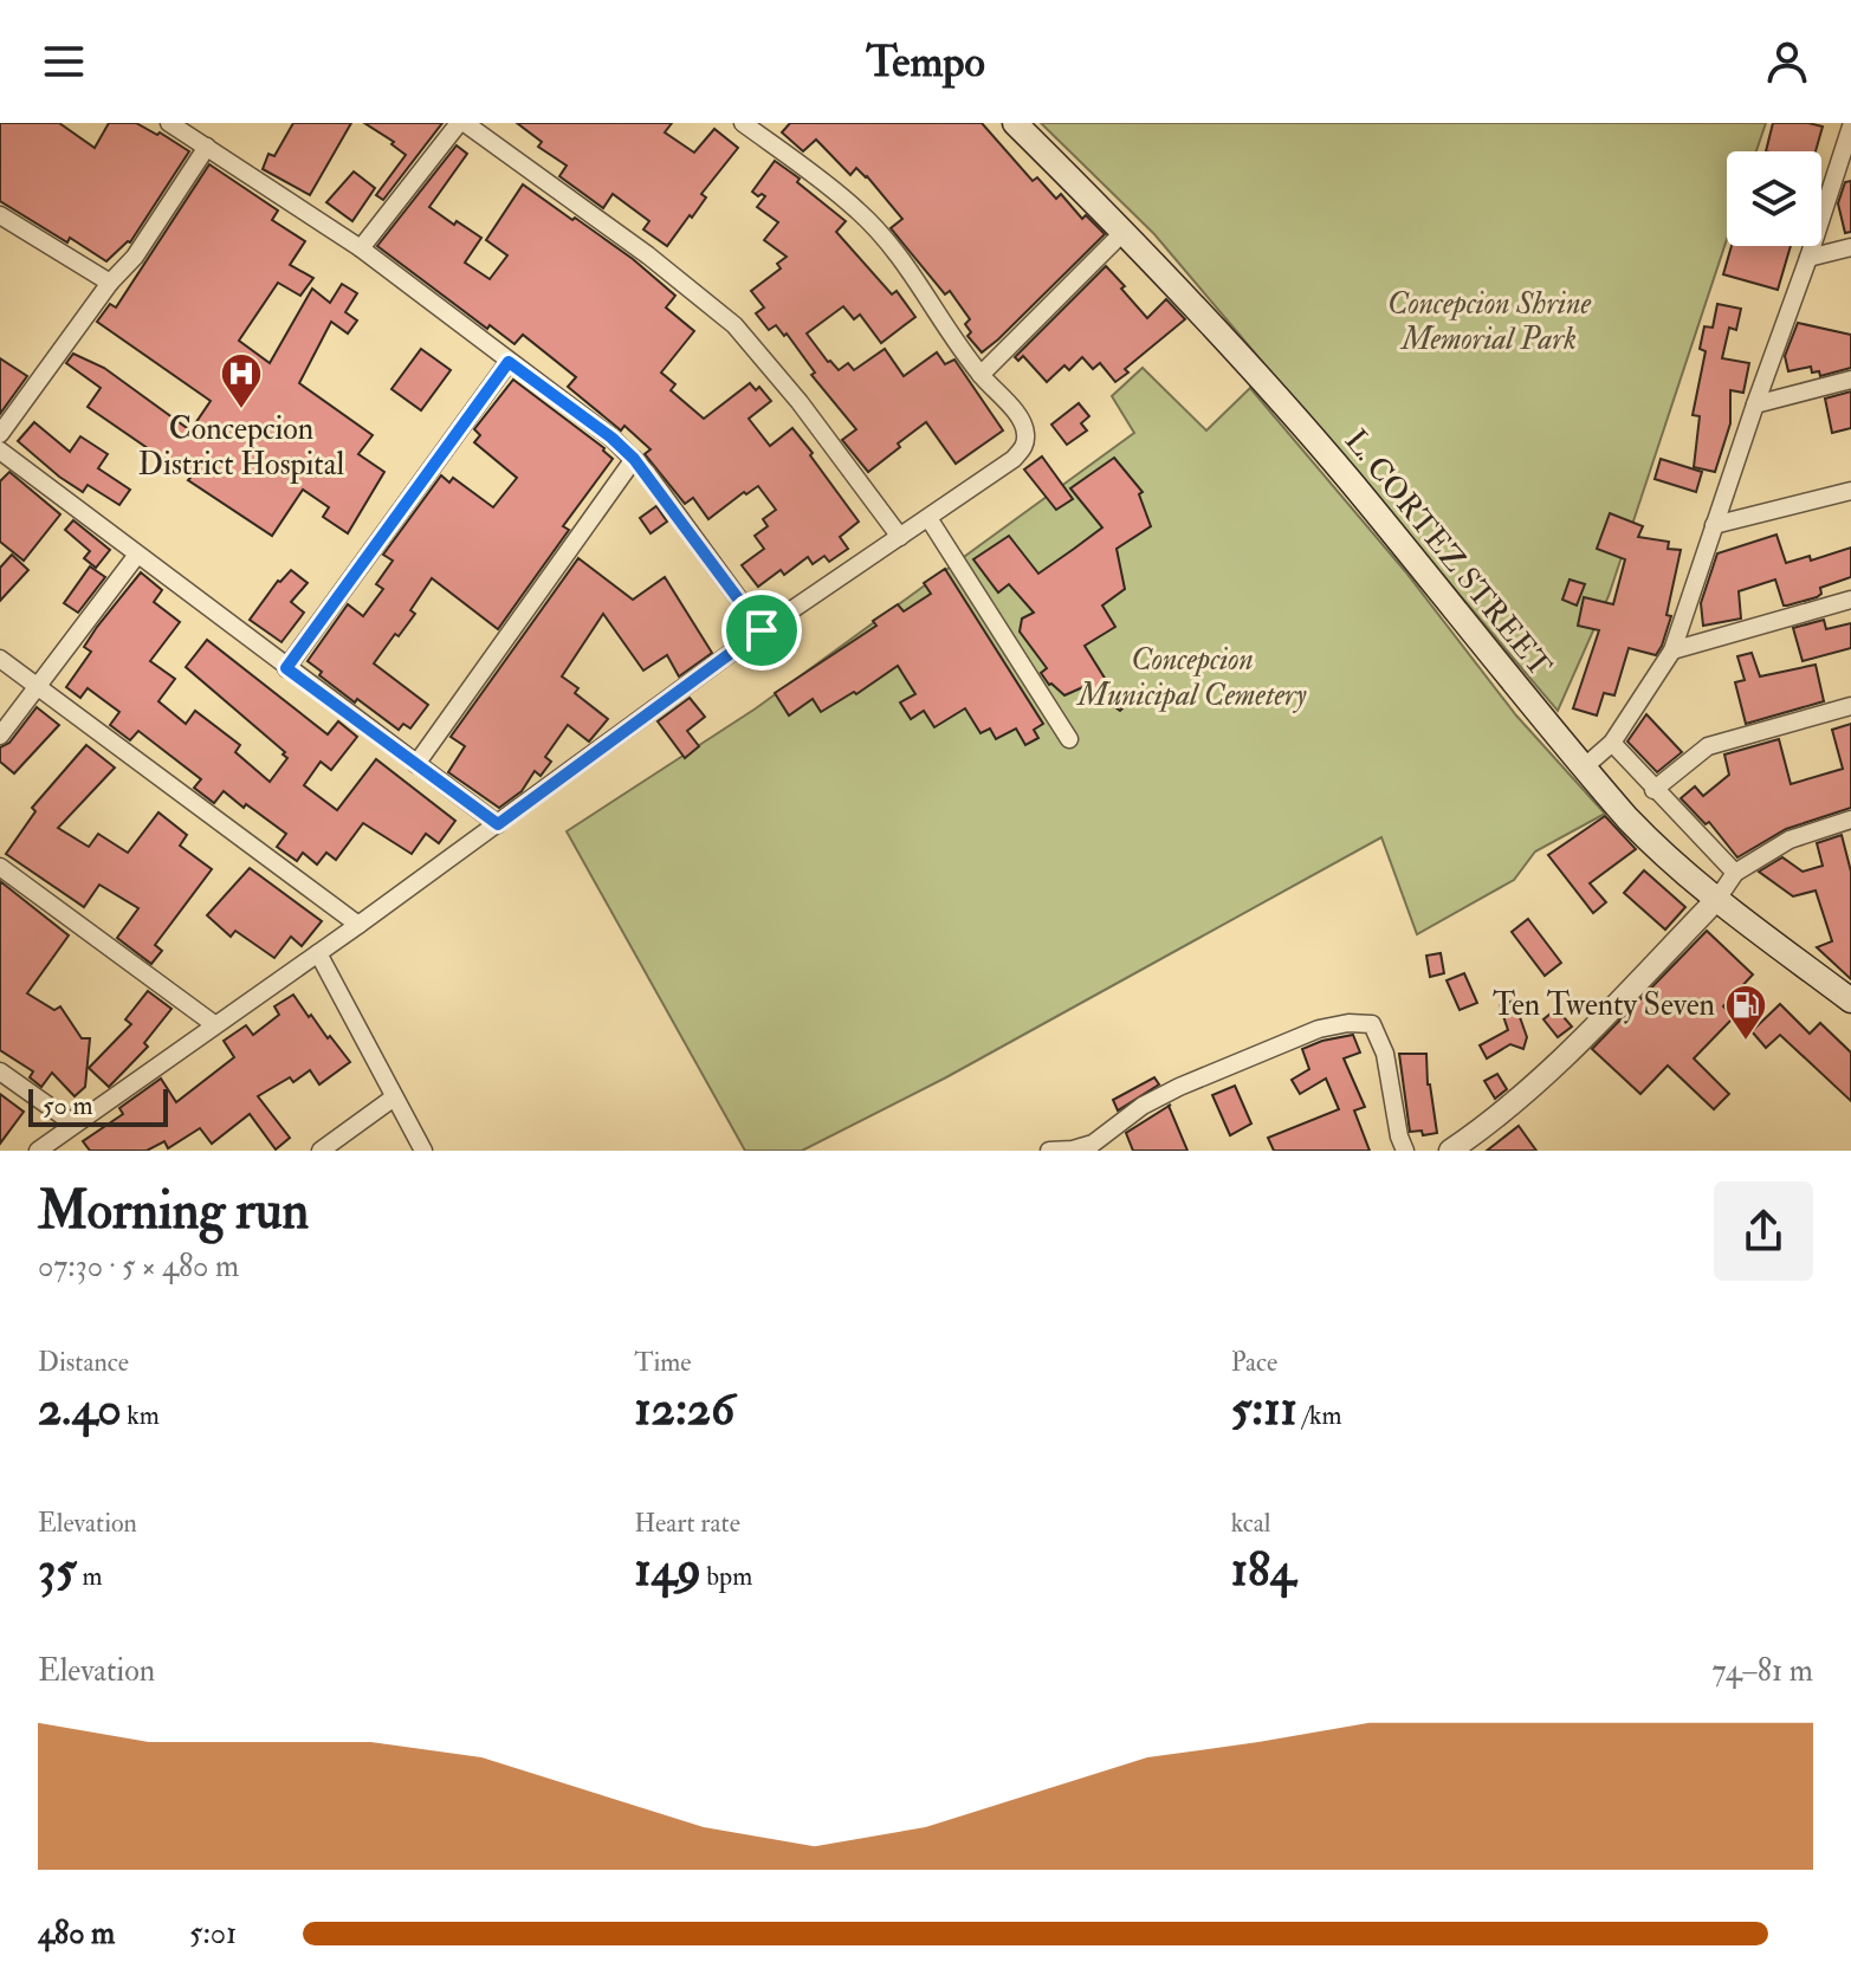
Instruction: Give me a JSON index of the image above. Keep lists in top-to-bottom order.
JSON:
{
  "streets": {
    "main road": ["L. CORTEZ STREET"]
  },
  "parks": ["Concepcion Shrine Memorial Park", "Concepcion Municipal Cemetery"],
  "places": {
    "hospital": ["Concepcion District Hospital"],
    "fuel station": ["Ten Twenty Seven"]
  },
  "scale_bar": "50 m",
  "page": {
    "header": "Tempo",
    "scale": "50 m",
    "heading": ["Morning run", "07:30 · 5 × 480 m"],
    "stats": [
      ["Distance", "2.40 km"],
      ["Time", "12:26"],
      ["Pace", "5:11 /km"],
      ["Elevation", "35 m"],
      ["Heart rate", "149 bpm"],
      ["kcal", "184"]
    ],
    "chart": ["Elevation", "74–81 m"],
    "list": [
      {
        "name": "480 m",
        "note": "5:01"
      }
    ]
  }
}
